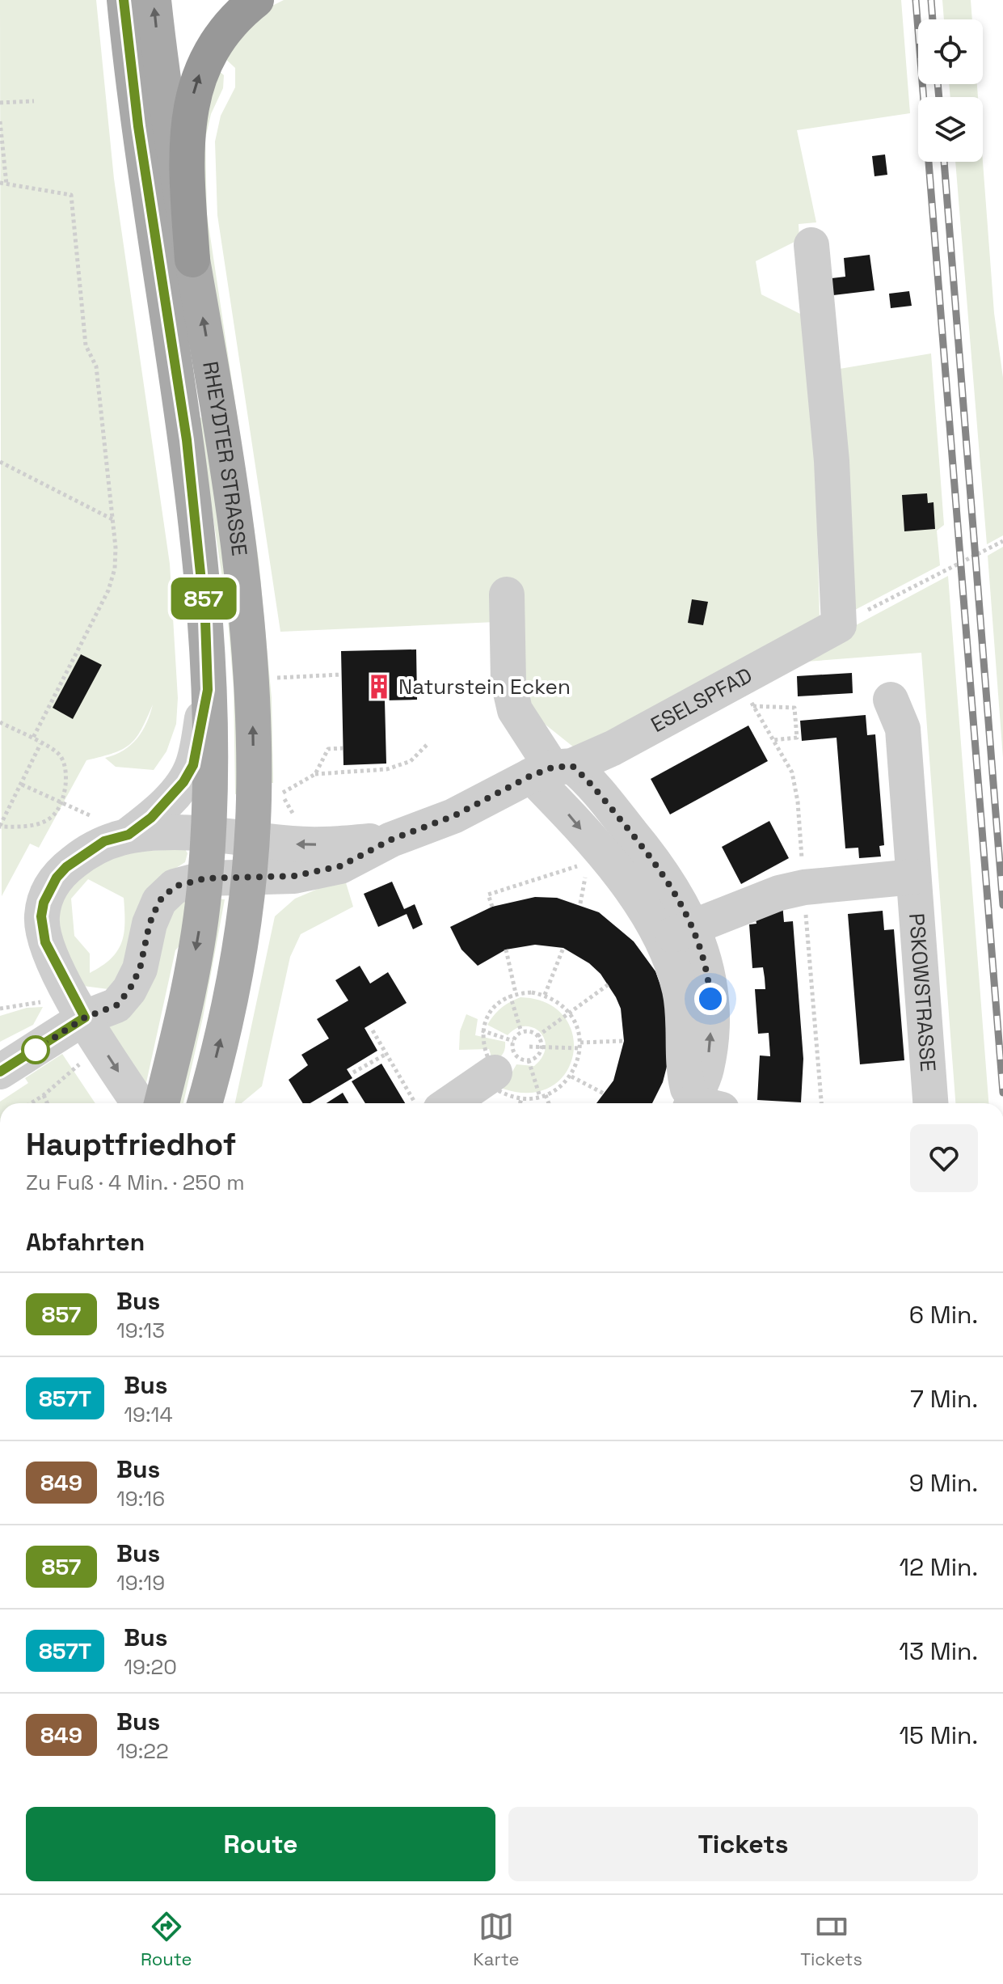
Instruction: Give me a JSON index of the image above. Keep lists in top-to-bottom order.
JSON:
{
  "streets": {
    "main road": ["RHEYDTER STRASSE"],
    "street": ["ESELSPFAD", "PSKOWSTRASSE"]
  },
  "crossings": [
    ["RHEYDTER STRASSE", "ESELSPFAD"]
  ],
  "places": {
    "building": ["Naturstein Ecken"]
  },
  "lines": ["bus line 857"],
  "page": {
    "on_map": "857",
    "heading": [
      ["Hauptfriedhof", "Zu Fuß · 4 Min. · 250 m"],
      "Abfahrten"
    ],
    "list": [
      {
        "mark": "857",
        "name": "Bus",
        "note": "19:13",
        "value": "6 Min."
      },
      {
        "mark": "857T",
        "name": "Bus",
        "note": "19:14",
        "value": "7 Min."
      },
      {
        "mark": "849",
        "name": "Bus",
        "note": "19:16",
        "value": "9 Min."
      },
      {
        "mark": "857",
        "name": "Bus",
        "note": "19:19",
        "value": "12 Min."
      },
      {
        "mark": "857T",
        "name": "Bus",
        "note": "19:20",
        "value": "13 Min."
      },
      {
        "mark": "849",
        "name": "Bus",
        "note": "19:22",
        "value": "15 Min."
      }
    ],
    "buttons": ["Route", "Tickets"],
    "tabs": ["Route", "Karte", "Tickets"]
  }
}
